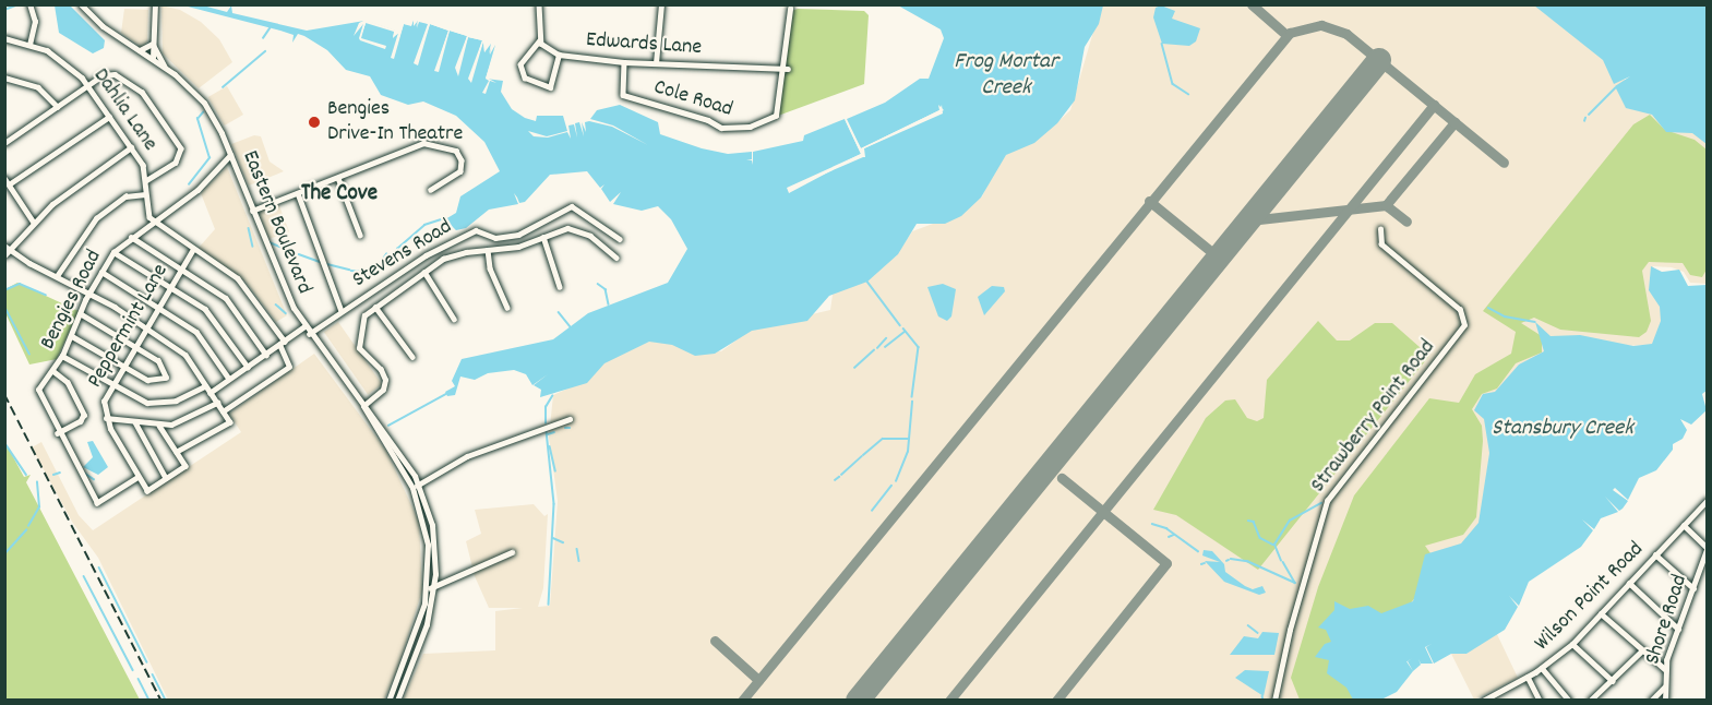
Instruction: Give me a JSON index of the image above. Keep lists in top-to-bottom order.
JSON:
{
  "streets": {
    "main road": ["Eastern Boulevard"],
    "street": [
      "Edwards Lane",
      "Cole Road",
      "Dahlia Lane",
      "Stevens Road",
      "Bengies Road",
      "Peppermint Lane",
      "Strawberry Point Road",
      "Wilson Point Road",
      "Shore Road"
    ]
  },
  "crossings": [
    ["Edwards Lane", "Cole Road"],
    ["Dahlia Lane", "Bengies Road"],
    ["Eastern Boulevard", "Stevens Road"],
    ["Eastern Boulevard", "Bengies Road"]
  ],
  "districts": ["The Cove"],
  "water": ["Frog Mortar Creek", "Stansbury Creek"],
  "places": ["Bengies Drive-In Theatre"]
}
